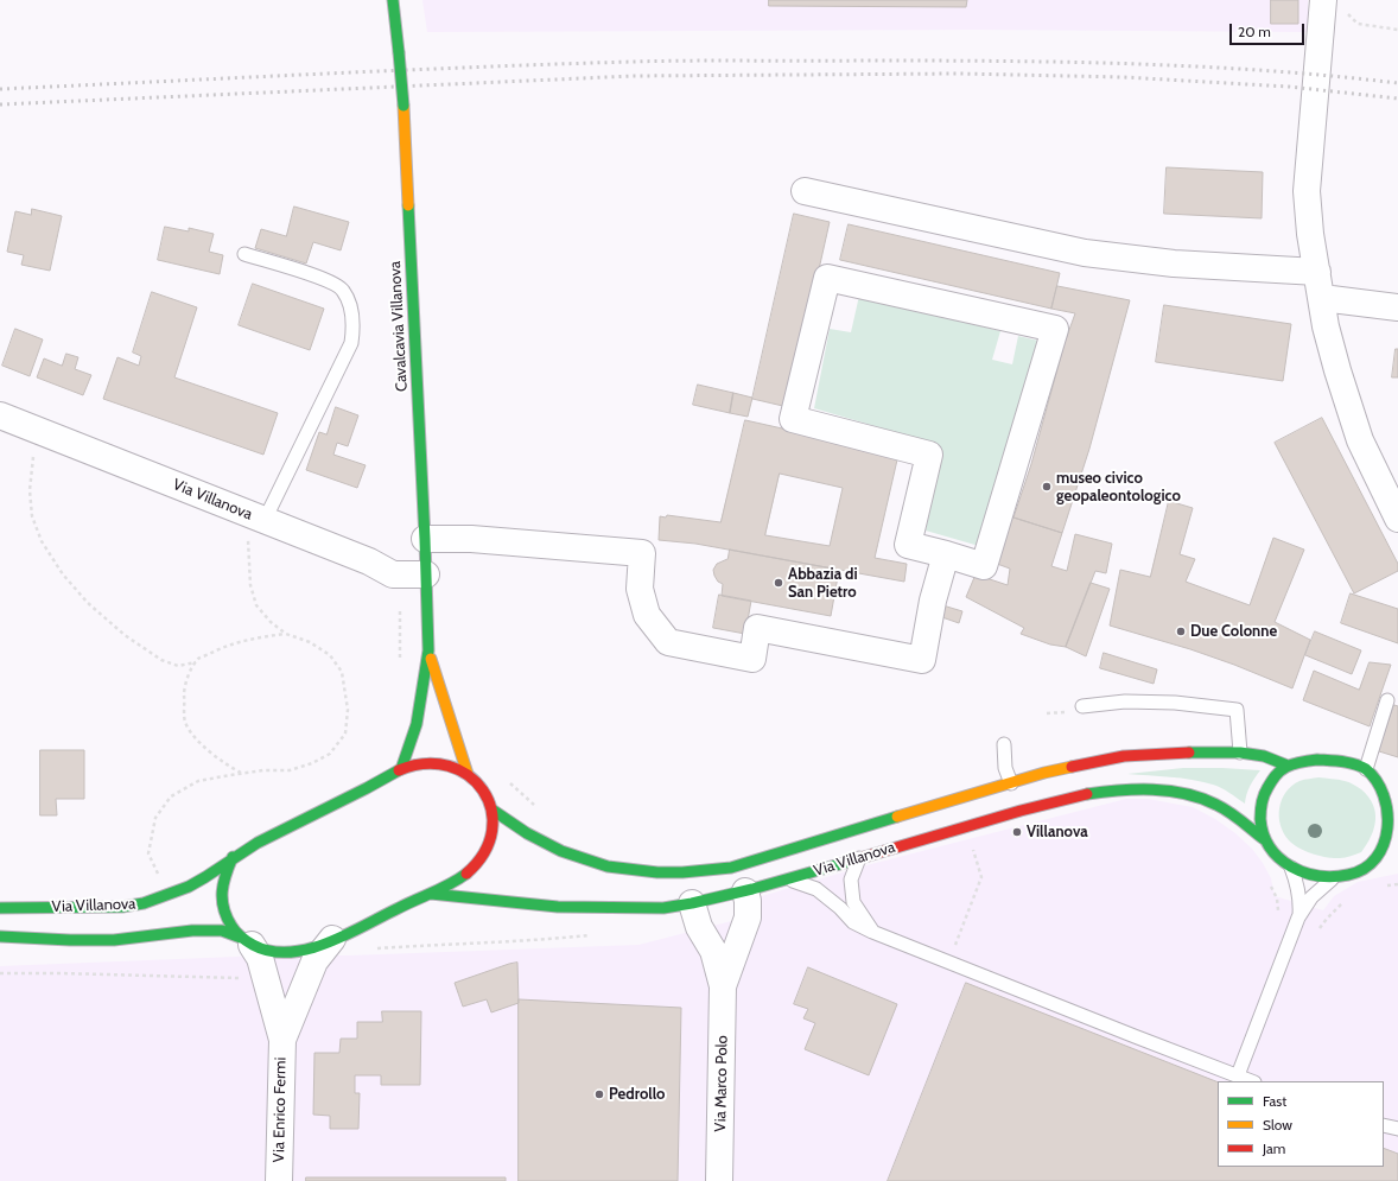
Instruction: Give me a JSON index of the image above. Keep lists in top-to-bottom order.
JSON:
{
  "streets": {
    "main road": ["Cavalcavia Villanova", "Via Villanova"],
    "street": ["Via Marco Polo", "Via Enrico Fermi"]
  },
  "crossings": [
    ["Cavalcavia Villanova", "Via Villanova"],
    ["Via Villanova", "Via Marco Polo"],
    ["Via Villanova", "Via Enrico Fermi"]
  ],
  "places": [
    "museo civico geopaleontologico",
    "Abbazia di San Pietro",
    "Due Colonne",
    "Villanova",
    "Pedrollo"
  ],
  "legend": ["Fast", "Slow", "Jam"],
  "scale_bar": "20 m"
}
